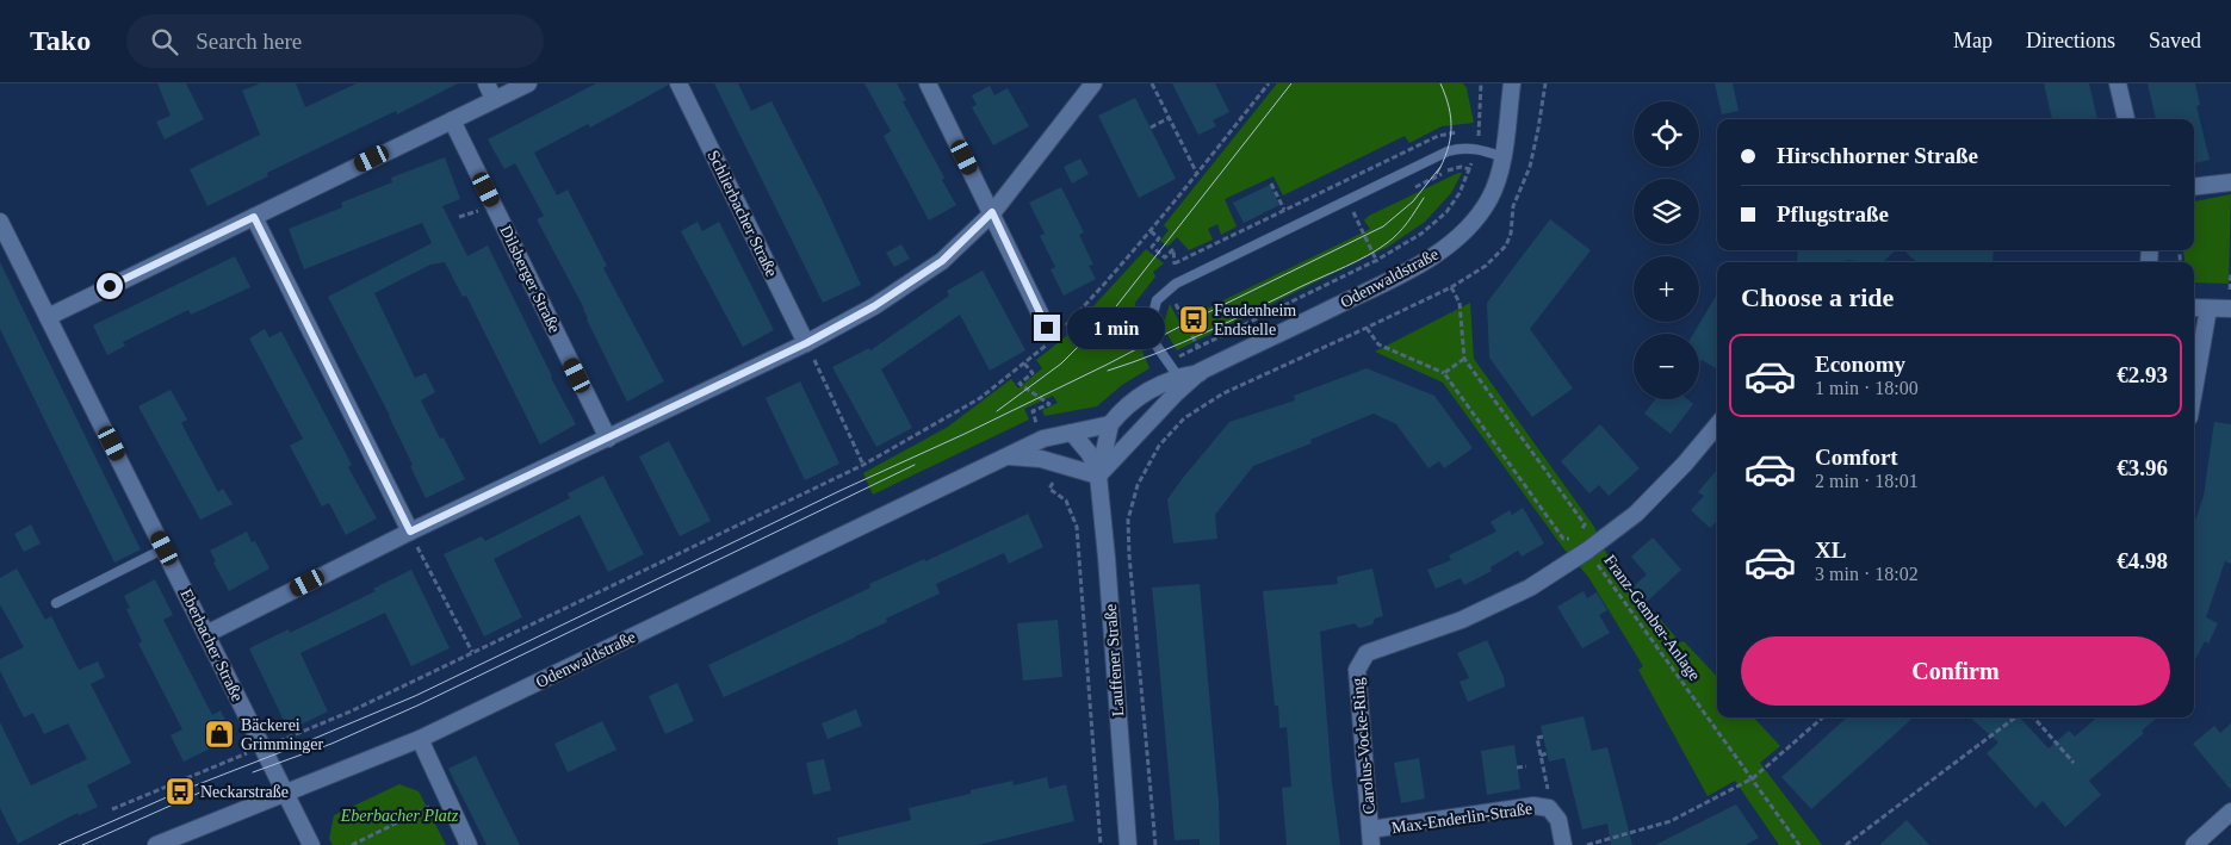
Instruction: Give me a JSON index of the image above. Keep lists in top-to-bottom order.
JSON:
{
  "streets": {
    "street": [
      "Schlierbacher Straße",
      "Odenwaldstraße",
      "Dilsberger Straße",
      "Eberbacher Straße",
      "Lauffener Straße",
      "Carolus-Vocke-Ring",
      "Max-Enderlin-Straße"
    ],
    "path": ["Franz-Gember-Anlage"]
  },
  "crossings": [
    ["Odenwaldstraße", "Eberbacher Straße"],
    ["Odenwaldstraße", "Lauffener Straße"],
    ["Franz-Gember-Anlage", "Carolus-Vocke-Ring"],
    ["Carolus-Vocke-Ring", "Max-Enderlin-Straße"]
  ],
  "parks": ["Eberbacher Platz"],
  "places": {
    "bus stop": ["Feudenheim Endstelle", "Neckarstraße"],
    "shop": ["Bäckerei Grimminger"]
  },
  "page": {
    "header": "Tako",
    "search": "Search here",
    "nav": ["Map", "Directions", "Saved"],
    "map_buttons": ["+", "−"],
    "banner": ["Hirschhorner Straße", "Pflugstraße"],
    "heading": "Choose a ride",
    "bubble": "1 min",
    "list": [
      {
        "name": "Economy",
        "note": "1 min · 18:00",
        "value": "€2.93"
      },
      {
        "name": "Comfort",
        "note": "2 min · 18:01",
        "value": "€3.96"
      },
      {
        "name": "XL",
        "note": "3 min · 18:02",
        "value": "€4.98"
      }
    ],
    "buttons": "Confirm"
  }
}
